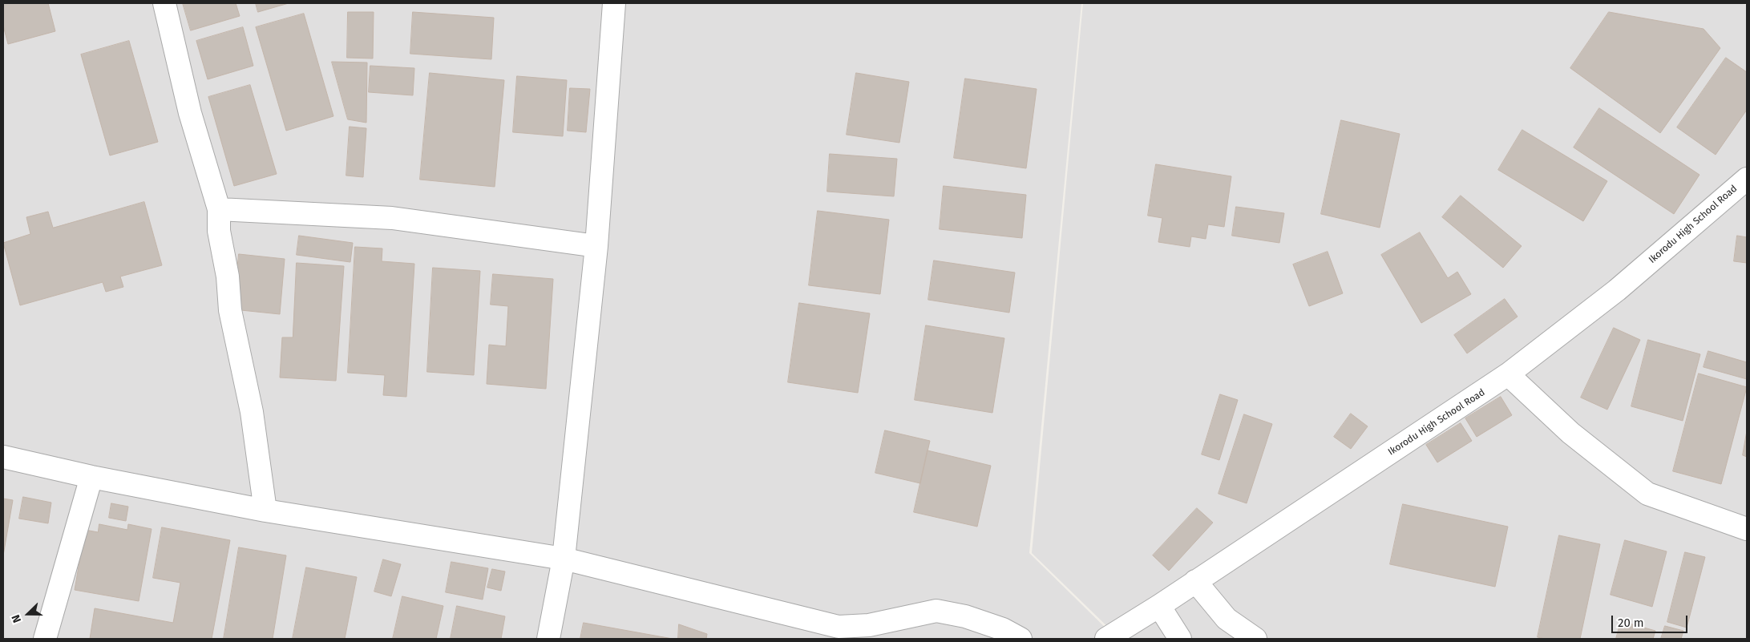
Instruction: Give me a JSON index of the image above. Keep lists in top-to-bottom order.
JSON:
{
  "streets": {
    "street": ["Ikorodu High School Road"]
  },
  "scale_bar": "20 m",
  "north": "left"
}
